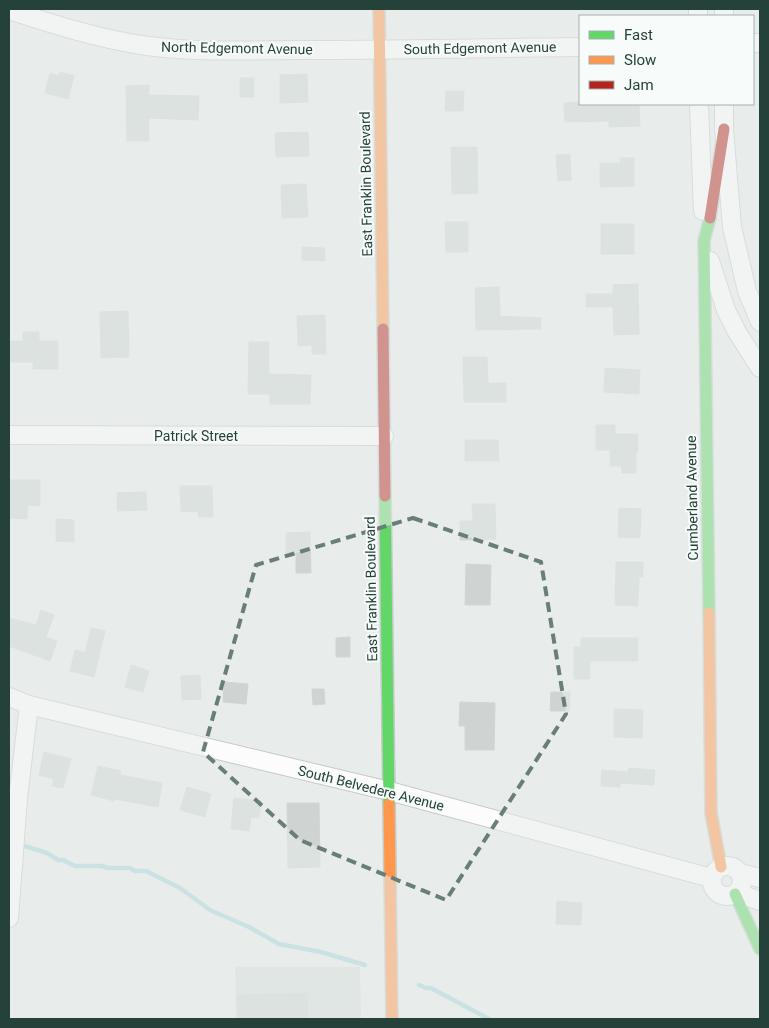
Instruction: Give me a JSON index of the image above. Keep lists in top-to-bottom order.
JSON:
{
  "streets": {
    "main road": ["East Franklin Boulevard", "Cumberland Avenue"],
    "street": [
      "North Edgemont Avenue",
      "South Edgemont Avenue",
      "Patrick Street",
      "South Belvedere Avenue"
    ]
  },
  "crossings": [
    ["North Edgemont Avenue", "South Edgemont Avenue"],
    ["North Edgemont Avenue", "East Franklin Boulevard"],
    ["South Edgemont Avenue", "East Franklin Boulevard"],
    ["East Franklin Boulevard", "Patrick Street"],
    ["East Franklin Boulevard", "South Belvedere Avenue"],
    ["Cumberland Avenue", "South Belvedere Avenue"]
  ],
  "legend": ["Fast", "Slow", "Jam"]
}
